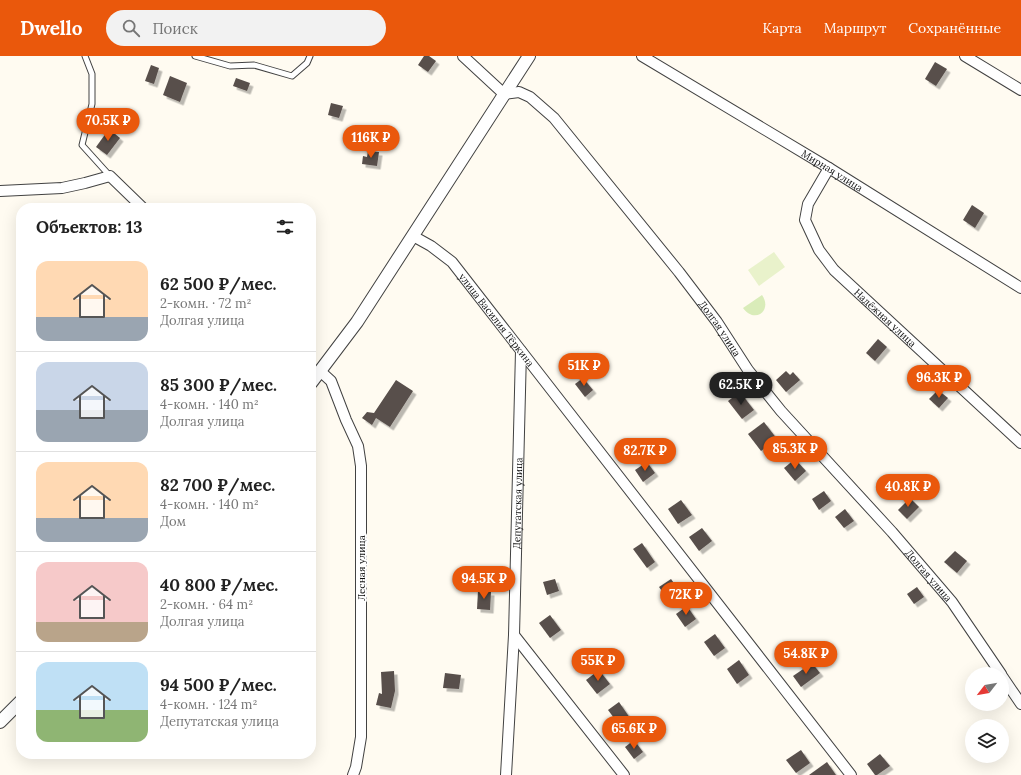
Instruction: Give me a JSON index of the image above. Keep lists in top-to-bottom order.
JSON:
{
  "streets": {
    "street": [
      "Мирная улица",
      "Надёжная улица",
      "улица Василия Тёркина",
      "Долгая улица",
      "Депутатская улица",
      "Лесная улица"
    ]
  },
  "crossings": [
    ["Мирная улица", "Надёжная улица"],
    ["улица Василия Тёркина", "Депутатская улица"]
  ],
  "north": "bottom left",
  "page": {
    "header": "Dwello",
    "search": "Поиск",
    "nav": ["Карта", "Маршрут", "Сохранённые"],
    "price": [
      "70.5K ₽",
      "116K ₽",
      "51K ₽",
      "96.3K ₽",
      "62.5K ₽",
      "85.3K ₽",
      "82.7K ₽",
      "40.8K ₽",
      "94.5K ₽",
      "72K ₽",
      "54.8K ₽",
      "55K ₽",
      "65.6K ₽"
    ],
    "heading": "Объектов: 13",
    "list": [
      {
        "name": "62 500 ₽/мес.",
        "note": "2-комн. · 72 m² · Долгая улица"
      },
      {
        "name": "85 300 ₽/мес.",
        "note": "4-комн. · 140 m² · Долгая улица"
      },
      {
        "name": "82 700 ₽/мес.",
        "note": "4-комн. · 140 m² · Дом"
      },
      {
        "name": "40 800 ₽/мес.",
        "note": "2-комн. · 64 m² · Долгая улица"
      },
      {
        "name": "94 500 ₽/мес.",
        "note": "4-комн. · 124 m² · Депутатская улица"
      }
    ]
  }
}
